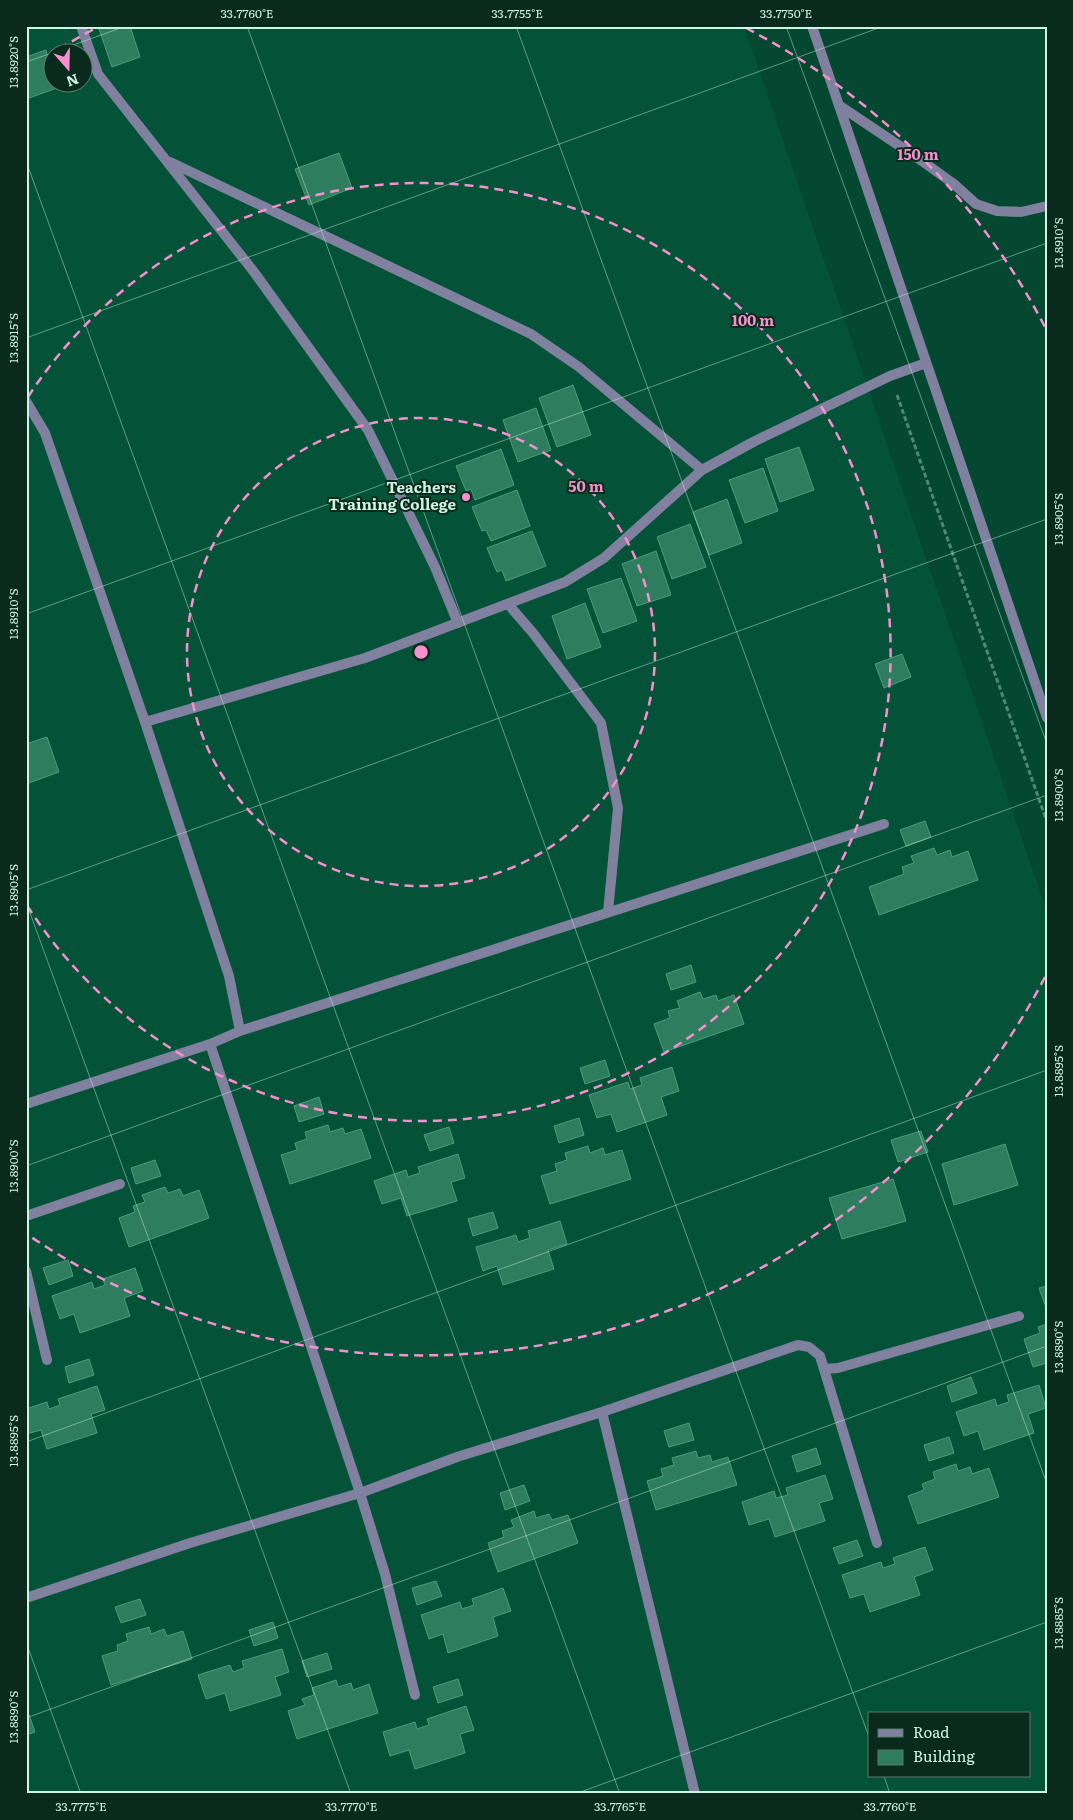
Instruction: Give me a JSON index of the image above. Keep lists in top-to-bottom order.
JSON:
{
  "places": ["Teachers Training College"],
  "legend": ["Road", "Building"],
  "north": "bottom",
  "coordinates": [
    "33.7760°E",
    "33.7755°E",
    "33.7750°E",
    "13.8920°S",
    "13.8910°S",
    "13.8915°S",
    "13.8905°S",
    "13.8900°S",
    "13.8895°S",
    "13.8890°S",
    "13.8885°S",
    "33.7775°E",
    "33.7770°E",
    "33.7765°E"
  ],
  "rings": ["150 m", "100 m", "50 m"]
}
